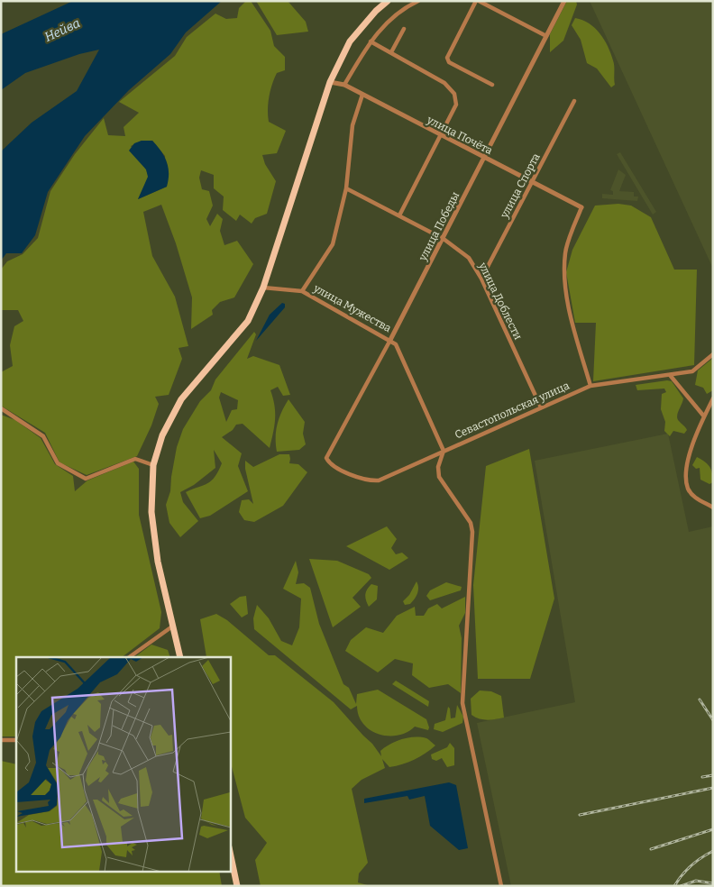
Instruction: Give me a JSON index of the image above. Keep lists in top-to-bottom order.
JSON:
{
  "streets": {
    "street": [
      "улица Почёта",
      "улица Спорта",
      "улица Победы",
      "улица Доблести",
      "улица Мужества",
      "Севастопольская улица"
    ]
  },
  "crossings": [
    ["улица Почёта", "улица Спорта"],
    ["улица Почёта", "улица Победы"],
    ["улица Спорта", "улица Доблести"],
    ["улица Победы", "улица Доблести"],
    ["улица Победы", "улица Мужества"],
    ["улица Победы", "Севастопольская улица"],
    ["улица Доблести", "Севастопольская улица"],
    ["улица Мужества", "Севастопольская улица"]
  ],
  "water": ["Нейва"]
}
